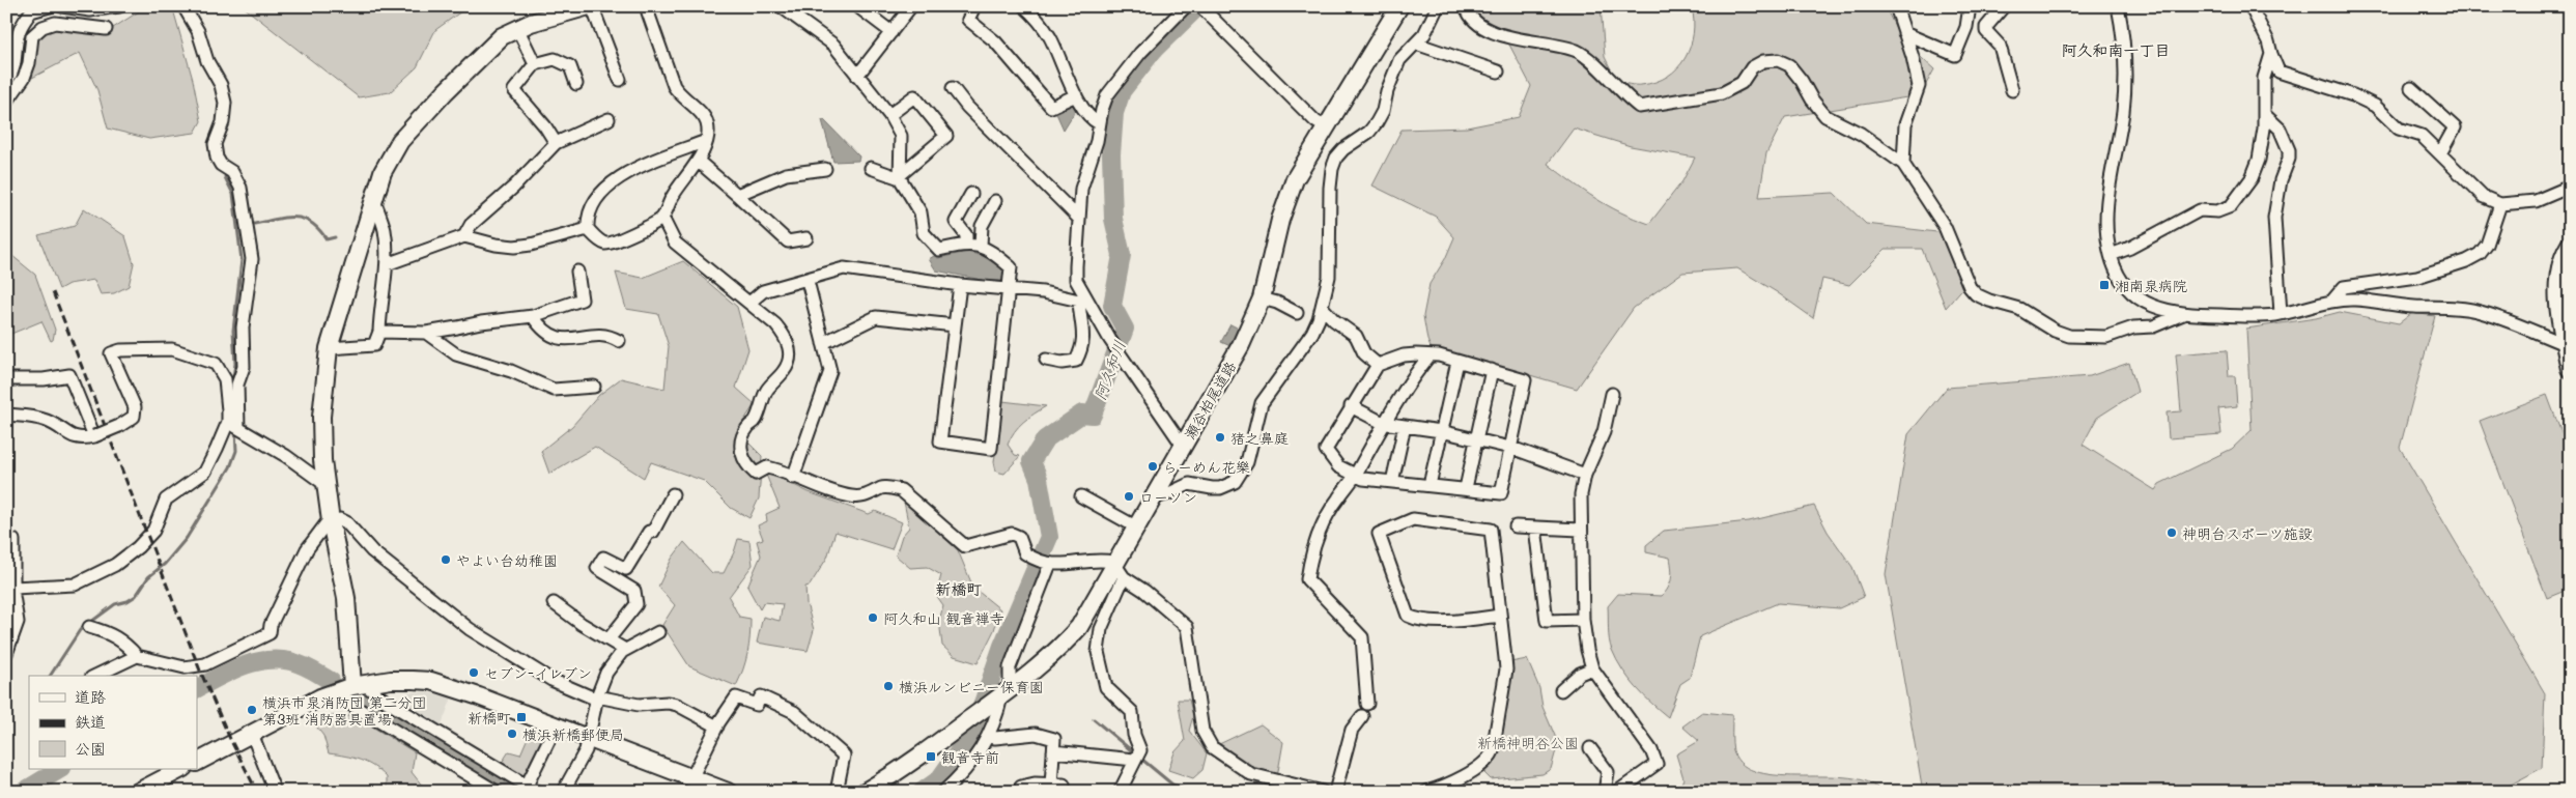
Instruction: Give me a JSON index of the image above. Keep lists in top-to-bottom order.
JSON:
{
  "streets": {
    "main road": ["瀬谷柏尾道路"]
  },
  "districts": ["阿久和南一丁目", "新橋町"],
  "water": ["阿久和川"],
  "parks": ["新橋神明谷公園"],
  "places": {
    "transit": ["湘南泉病院", "新橋町", "観音寺前"],
    "other": [
      "猪之鼻庭",
      "らーめん花樂",
      "ローソン",
      "神明台スポーツ施設",
      "やよい台幼稚園",
      "阿久和山 観音禅寺",
      "セブン-イレブン",
      "横浜ルンビニー保育園",
      "横浜市泉消防団 第二分団 第3班 消防器具置場",
      "横浜新橋郵便局"
    ]
  },
  "legend": ["道路", "鉄道", "公園"]
}
